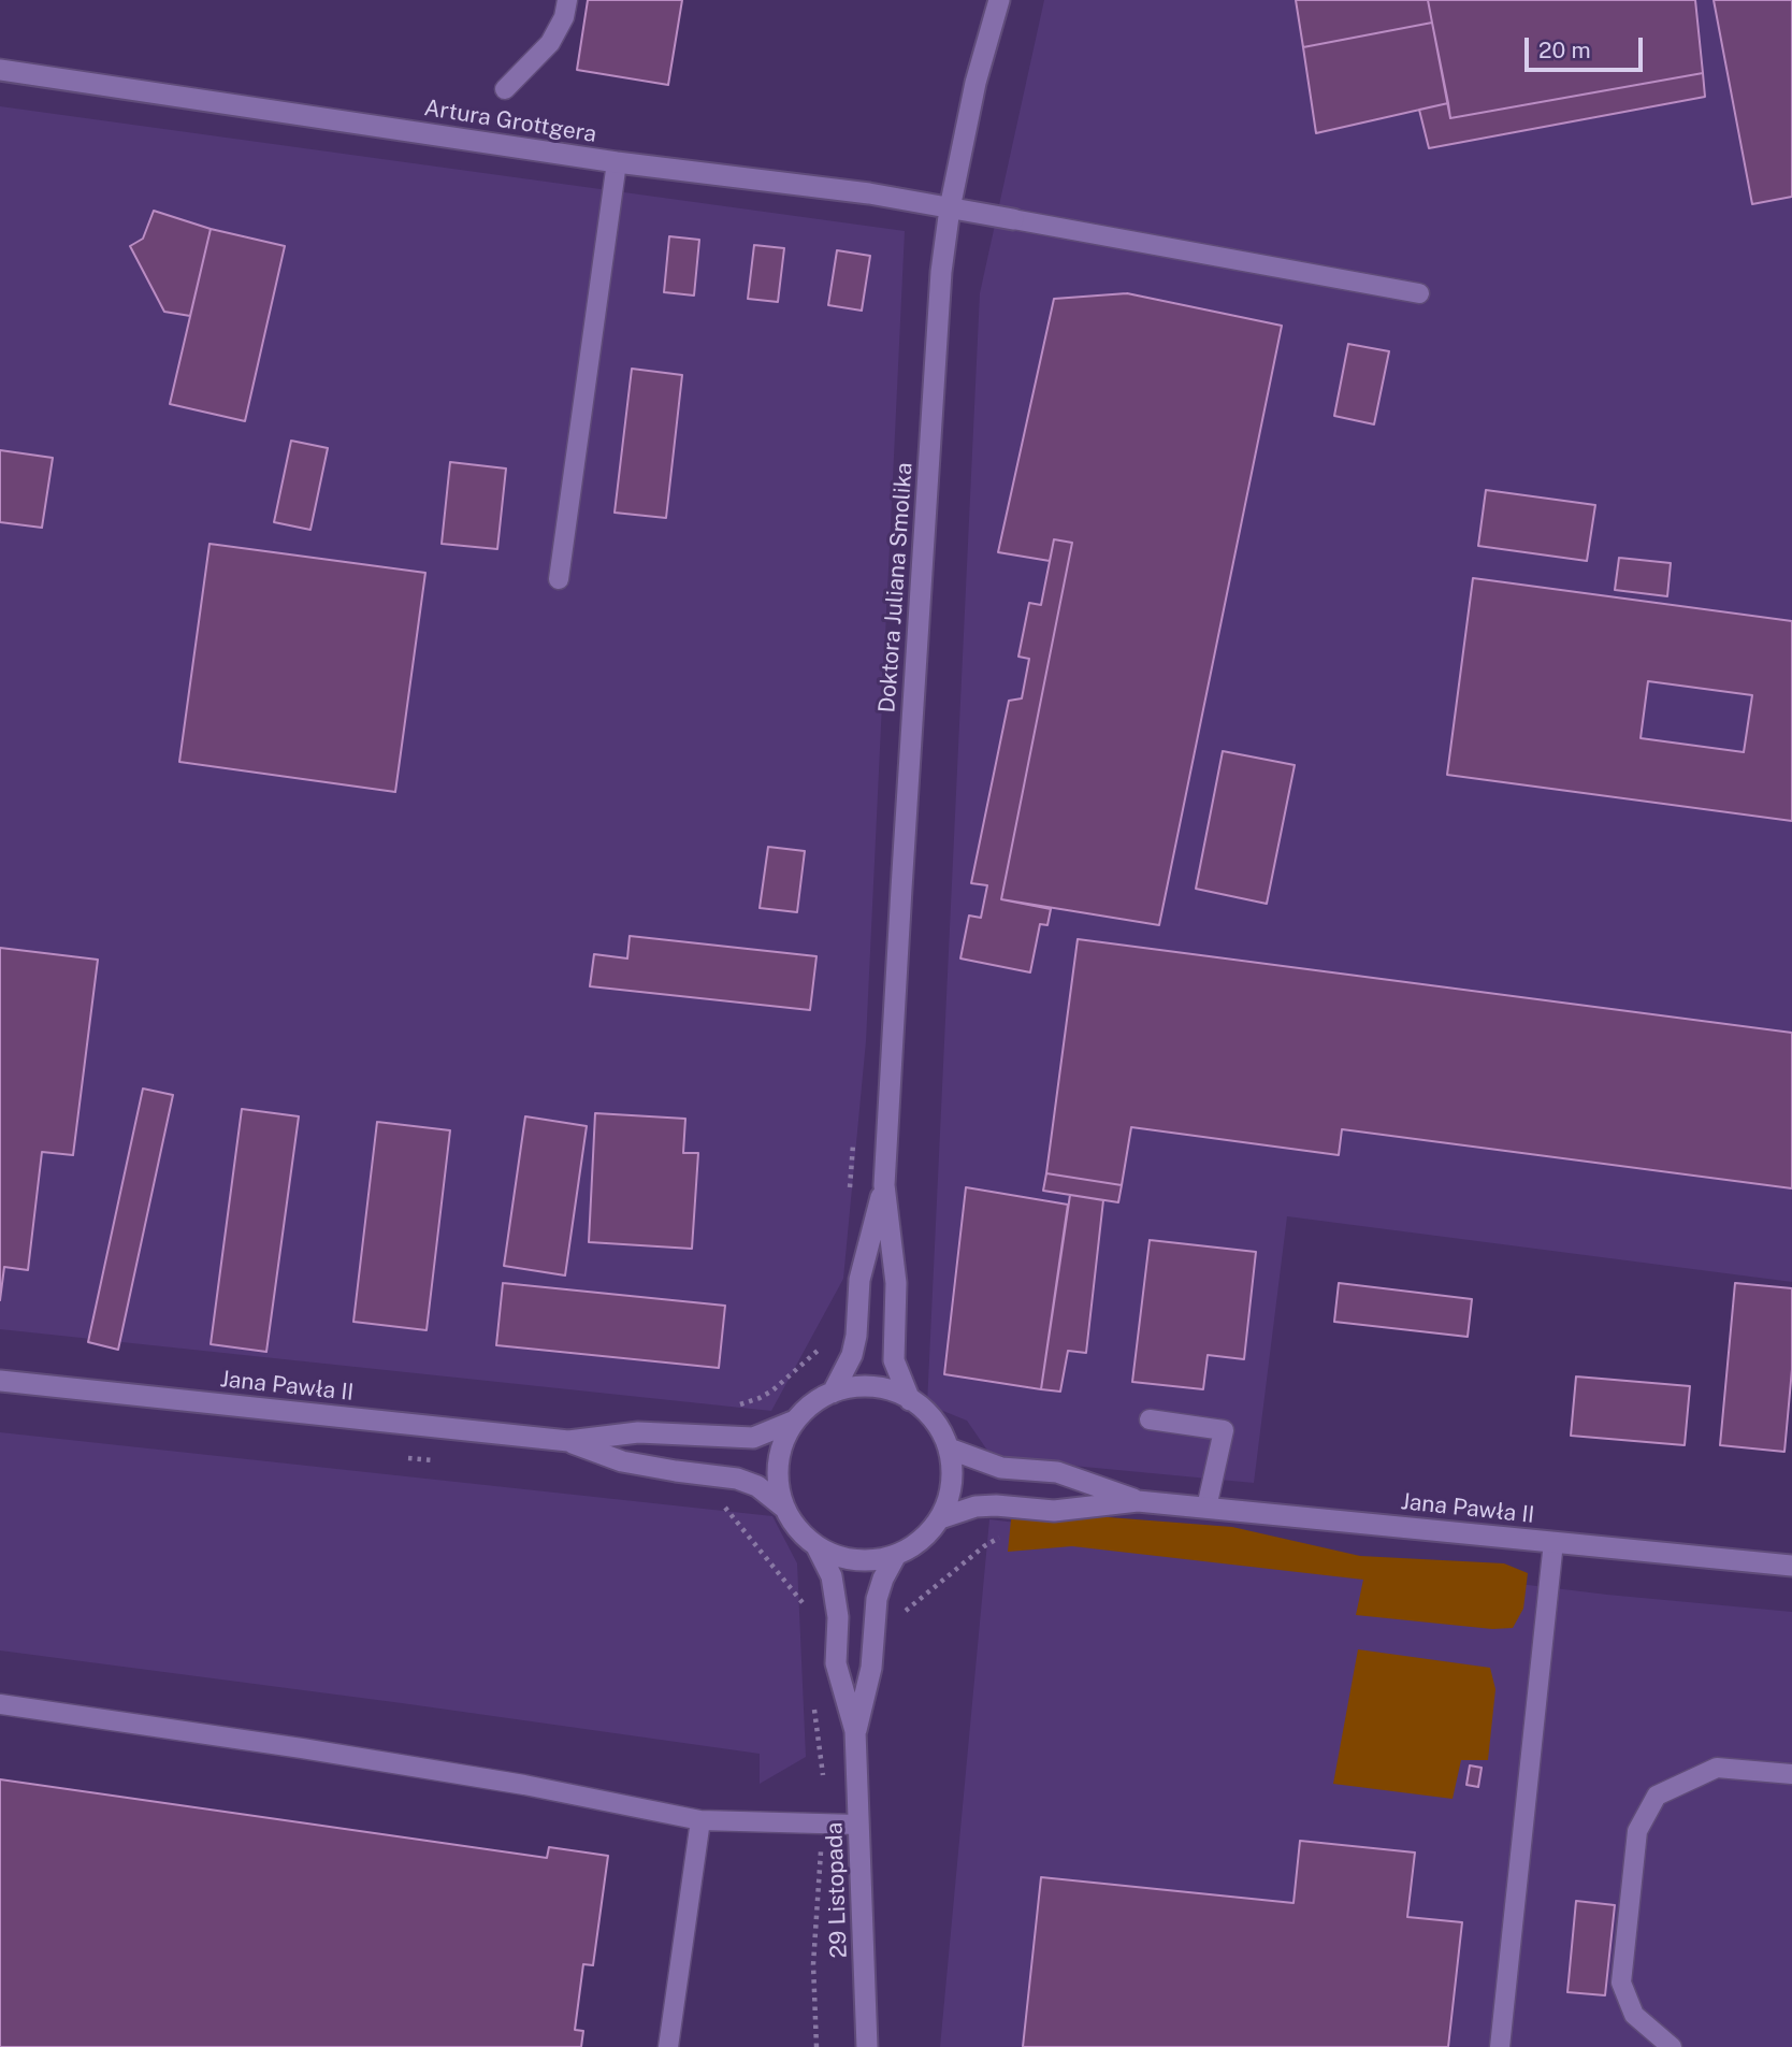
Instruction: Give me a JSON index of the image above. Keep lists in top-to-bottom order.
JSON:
{
  "streets": {
    "street": [
      "Artura Grottgera",
      "Doktora Juliana Smolika",
      "Jana Pawła II",
      "29 Listopada"
    ]
  },
  "crossings": [
    ["Artura Grottgera", "Doktora Juliana Smolika"],
    ["Doktora Juliana Smolika", "Jana Pawła II"],
    ["Doktora Juliana Smolika", "29 Listopada"],
    ["Jana Pawła II", "29 Listopada"]
  ],
  "scale_bar": "20 m"
}
